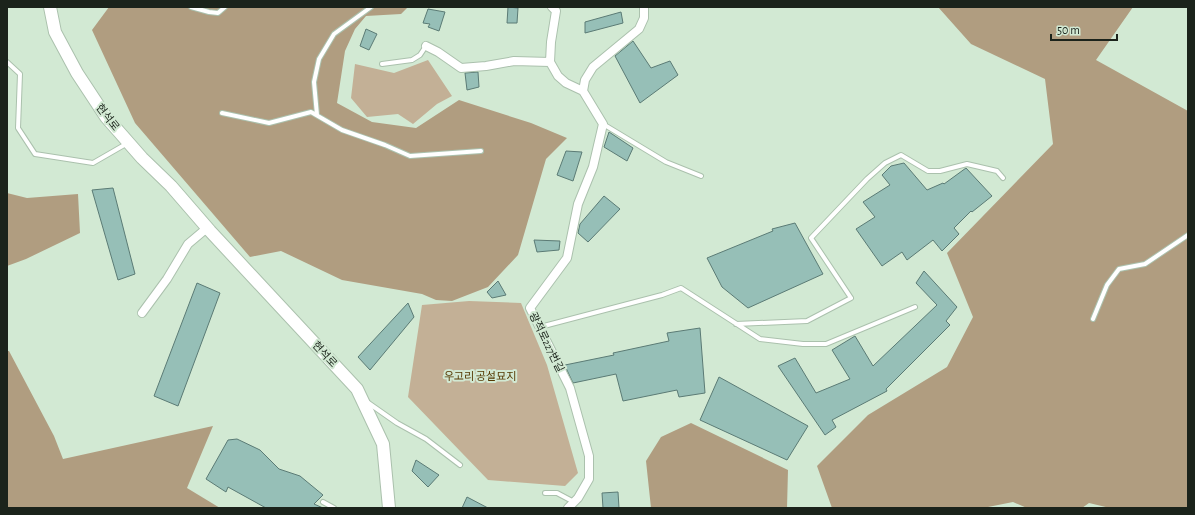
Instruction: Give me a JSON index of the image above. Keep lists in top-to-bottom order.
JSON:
{
  "streets": {
    "street": ["현석로", "광적로227번길"]
  },
  "parks": ["우고리 공설묘지"],
  "scale_bar": "50 m"
}
